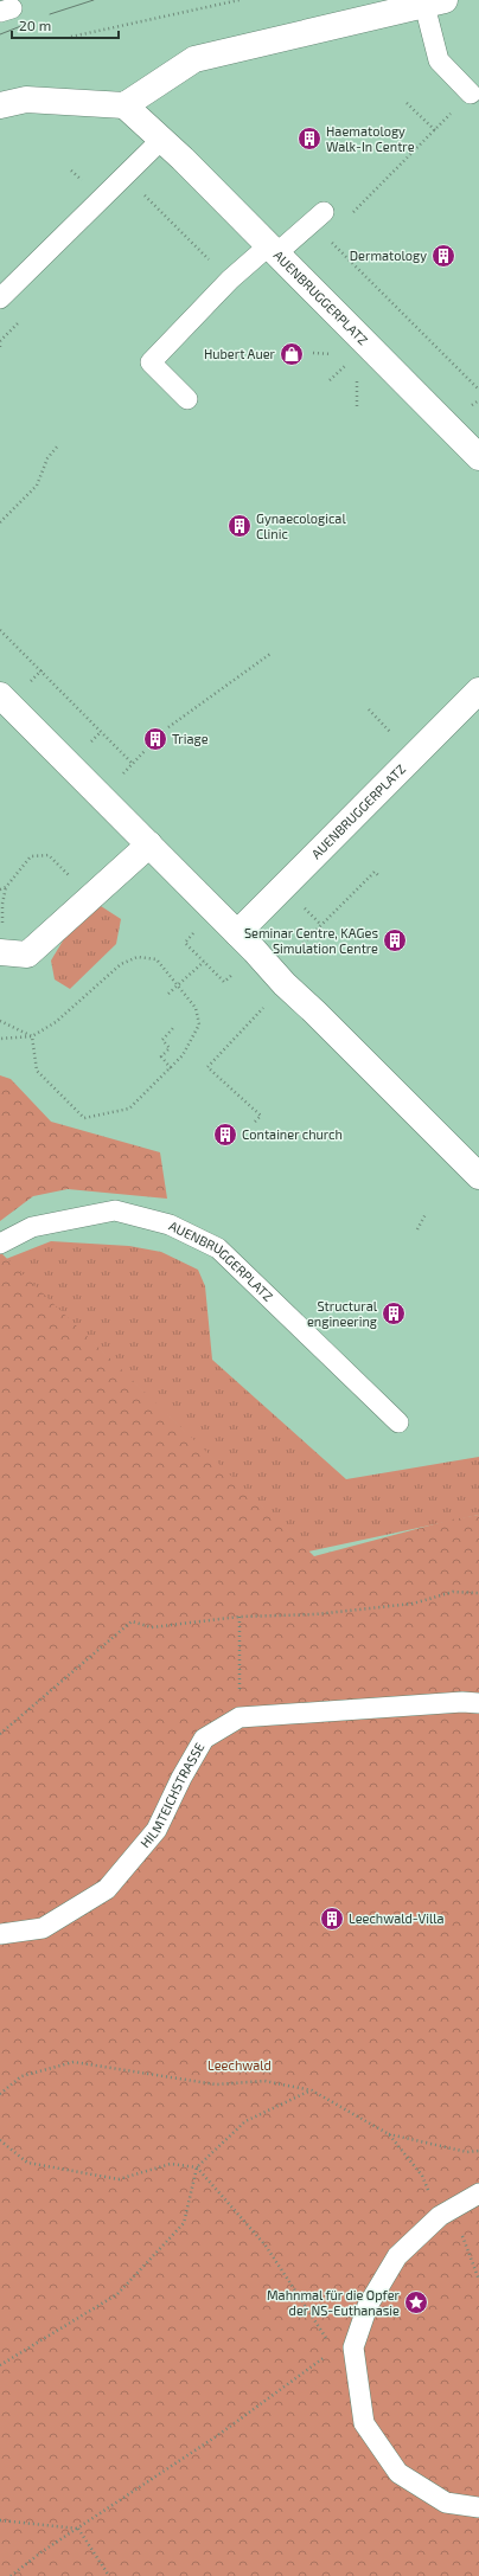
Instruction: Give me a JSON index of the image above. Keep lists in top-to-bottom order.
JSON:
{
  "streets": {
    "street": ["AUENBRUGGERPLATZ"],
    "lane": ["HILMTEICHSTRASSE"]
  },
  "parks": ["Leechwald"],
  "places": {
    "building": [
      "Haematology Walk-In Centre",
      "Dermatology",
      "Gynaecological Clinic",
      "Triage",
      "Seminar Centre, KAGes Simulation Centre",
      "Container church",
      "Structural engineering",
      "Leechwald-Villa"
    ],
    "shop": ["Hubert Auer"],
    "place": ["Mahnmal für die Opfer der NS-Euthanasie"]
  },
  "scale_bar": "20 m"
}
